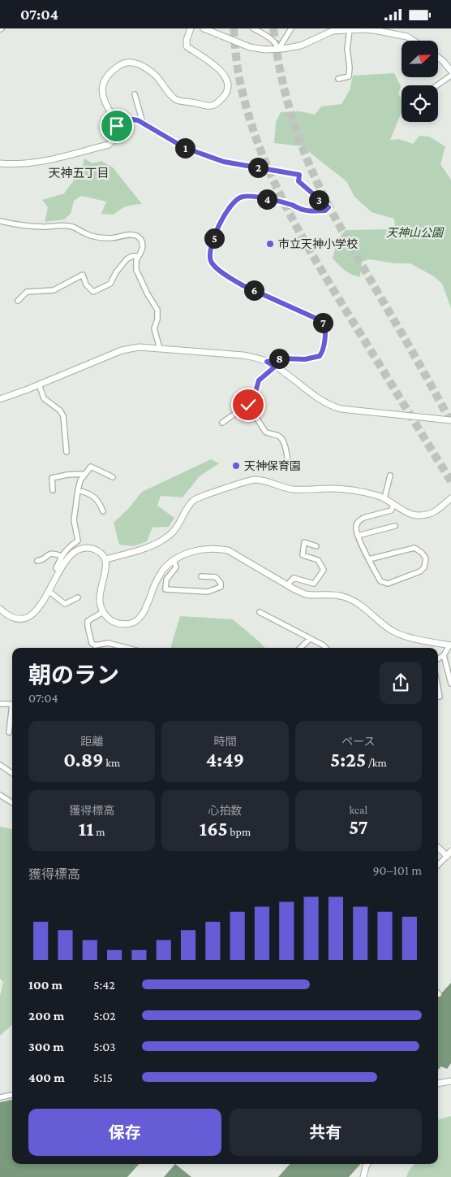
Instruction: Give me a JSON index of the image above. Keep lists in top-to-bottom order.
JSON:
{
  "districts": ["天神五丁目"],
  "parks": ["天神山公園"],
  "places": ["市立天神小学校", "天神保育園"],
  "north": "top right",
  "page": {
    "status": "07:04",
    "pins": [
      "1",
      "2",
      "4",
      "3",
      "5",
      "6",
      "7",
      "8"
    ],
    "heading": ["朝のラン", "07:04"],
    "stats": [
      ["距離", "0.89 km"],
      ["時間", "4:49"],
      ["ペース", "5:25 /km"],
      ["獲得標高", "11 m"],
      ["心拍数", "165 bpm"],
      ["kcal", "57"]
    ],
    "chart": ["獲得標高", "90–101 m"],
    "list": [
      {
        "name": "100 m",
        "note": "5:42"
      },
      {
        "name": "200 m",
        "note": "5:02"
      },
      {
        "name": "300 m",
        "note": "5:03"
      },
      {
        "name": "400 m",
        "note": "5:15"
      }
    ],
    "buttons": ["保存", "共有"]
  }
}
